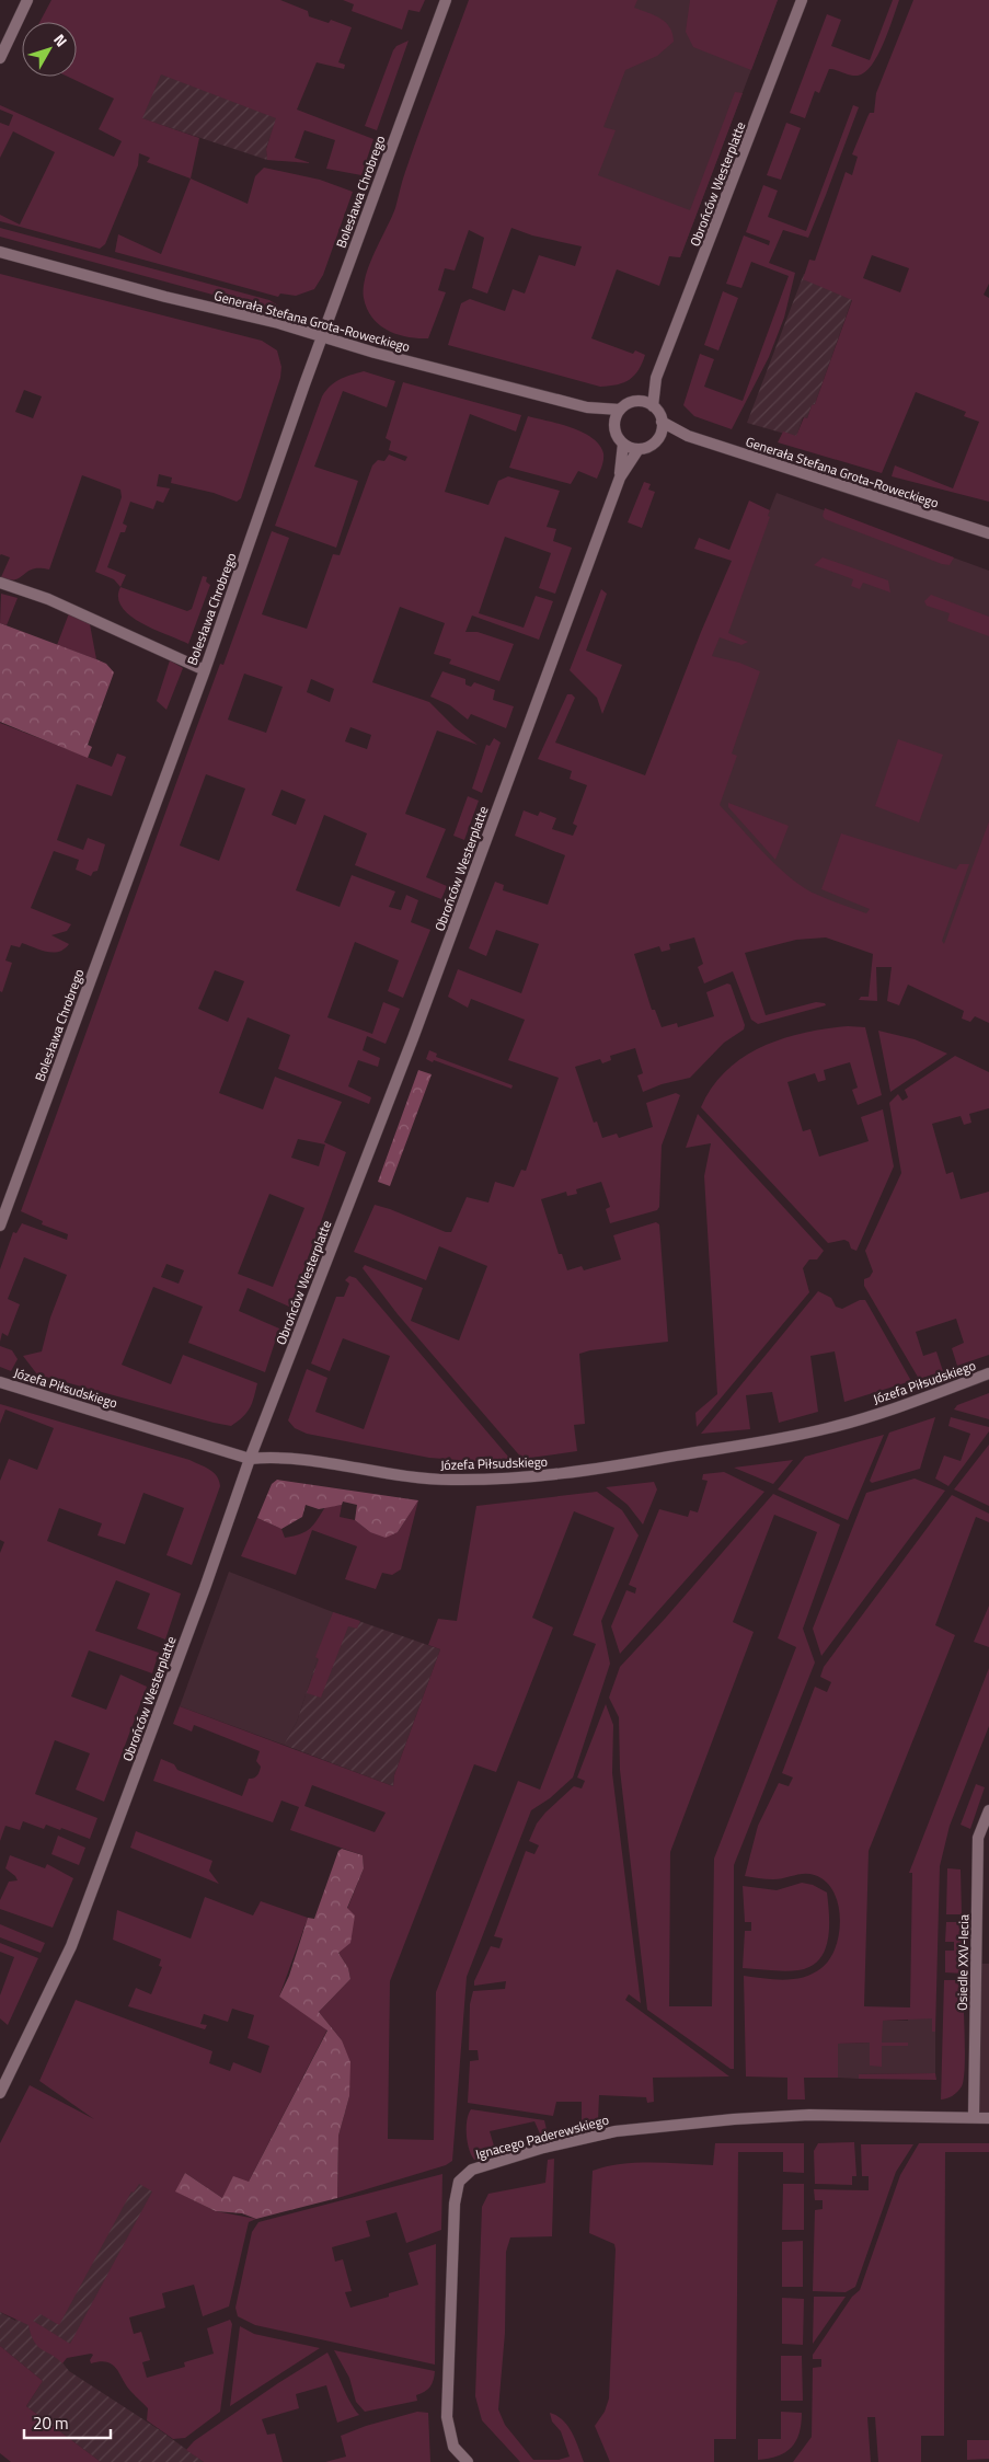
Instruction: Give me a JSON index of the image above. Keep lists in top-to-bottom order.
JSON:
{
  "streets": {
    "street": [
      "Obrońców Westerplatte",
      "Bolesława Chrobrego",
      "Generała Stefana Grota-Roweckiego",
      "Józefa Piłsudskiego",
      "Osiedle XXV-lecia",
      "Ignacego Paderewskiego"
    ]
  },
  "crossings": [
    ["Obrońców Westerplatte", "Generała Stefana Grota-Roweckiego"],
    ["Obrońców Westerplatte", "Józefa Piłsudskiego"],
    ["Bolesława Chrobrego", "Generała Stefana Grota-Roweckiego"],
    ["Osiedle XXV-lecia", "Ignacego Paderewskiego"]
  ],
  "scale_bar": "20 m",
  "north": "top right"
}
